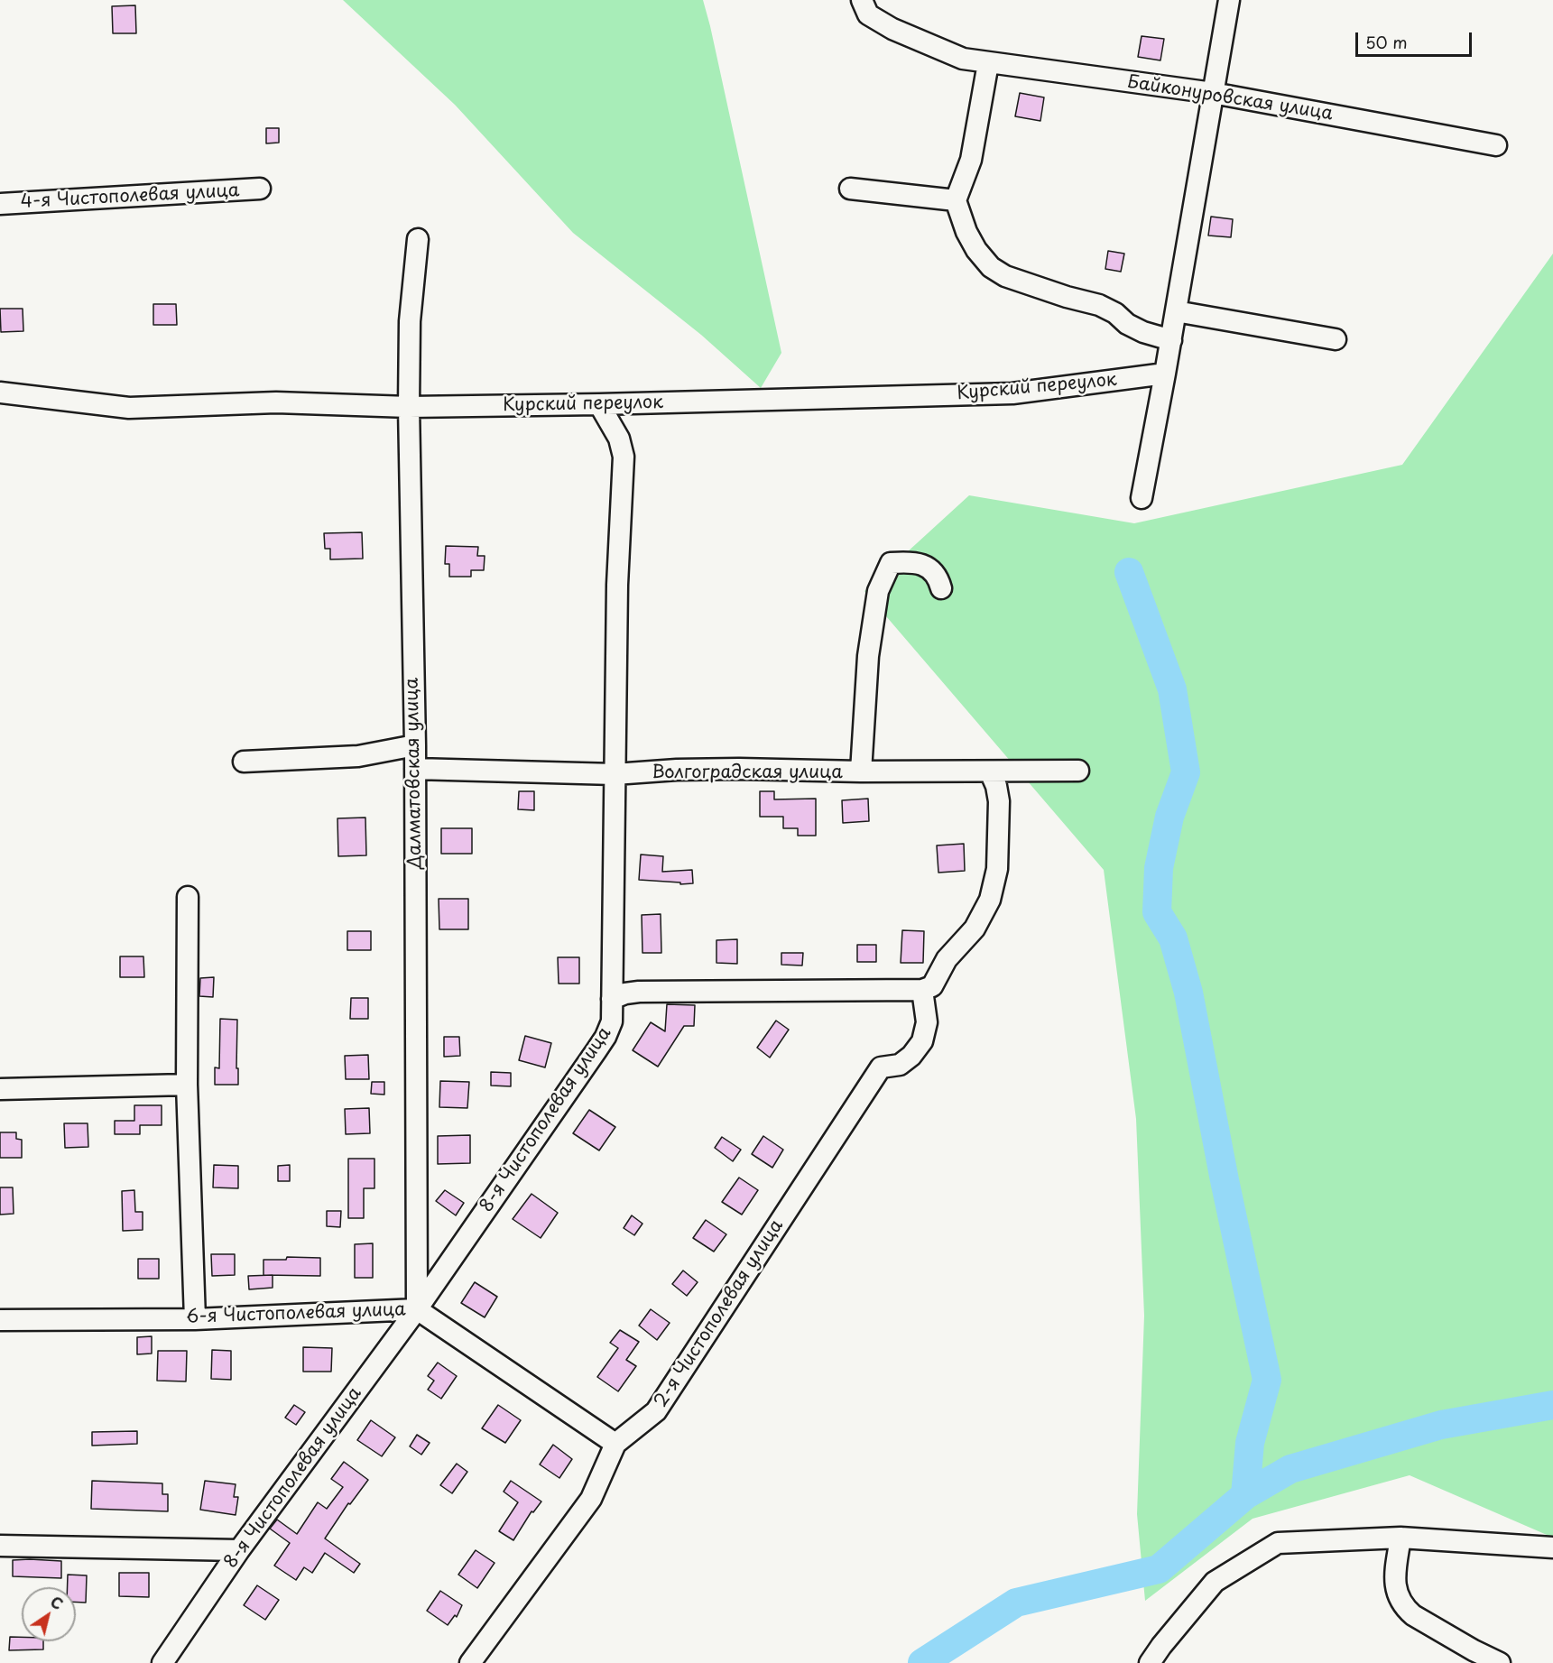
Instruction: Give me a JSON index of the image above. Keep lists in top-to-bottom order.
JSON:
{
  "streets": {
    "street": [
      "Байконуровская улица",
      "4-я Чистополевая улица",
      "Курский переулок",
      "Волгоградская улица",
      "Далматовская улица",
      "8-я Чистополевая улица",
      "6-я Чистополевая улица",
      "2-я Чистополевая улица"
    ]
  },
  "crossings": [
    ["Курский переулок", "Далматовская улица"],
    ["Курский переулок", "8-я Чистополевая улица"],
    ["Волгоградская улица", "Далматовская улица"],
    ["Волгоградская улица", "8-я Чистополевая улица"],
    ["Далматовская улица", "8-я Чистополевая улица"],
    ["Далматовская улица", "6-я Чистополевая улица"],
    ["8-я Чистополевая улица", "6-я Чистополевая улица"],
    ["6-я Чистополевая улица", "2-я Чистополевая улица"]
  ],
  "scale_bar": "50 m",
  "north": "top right"
}
